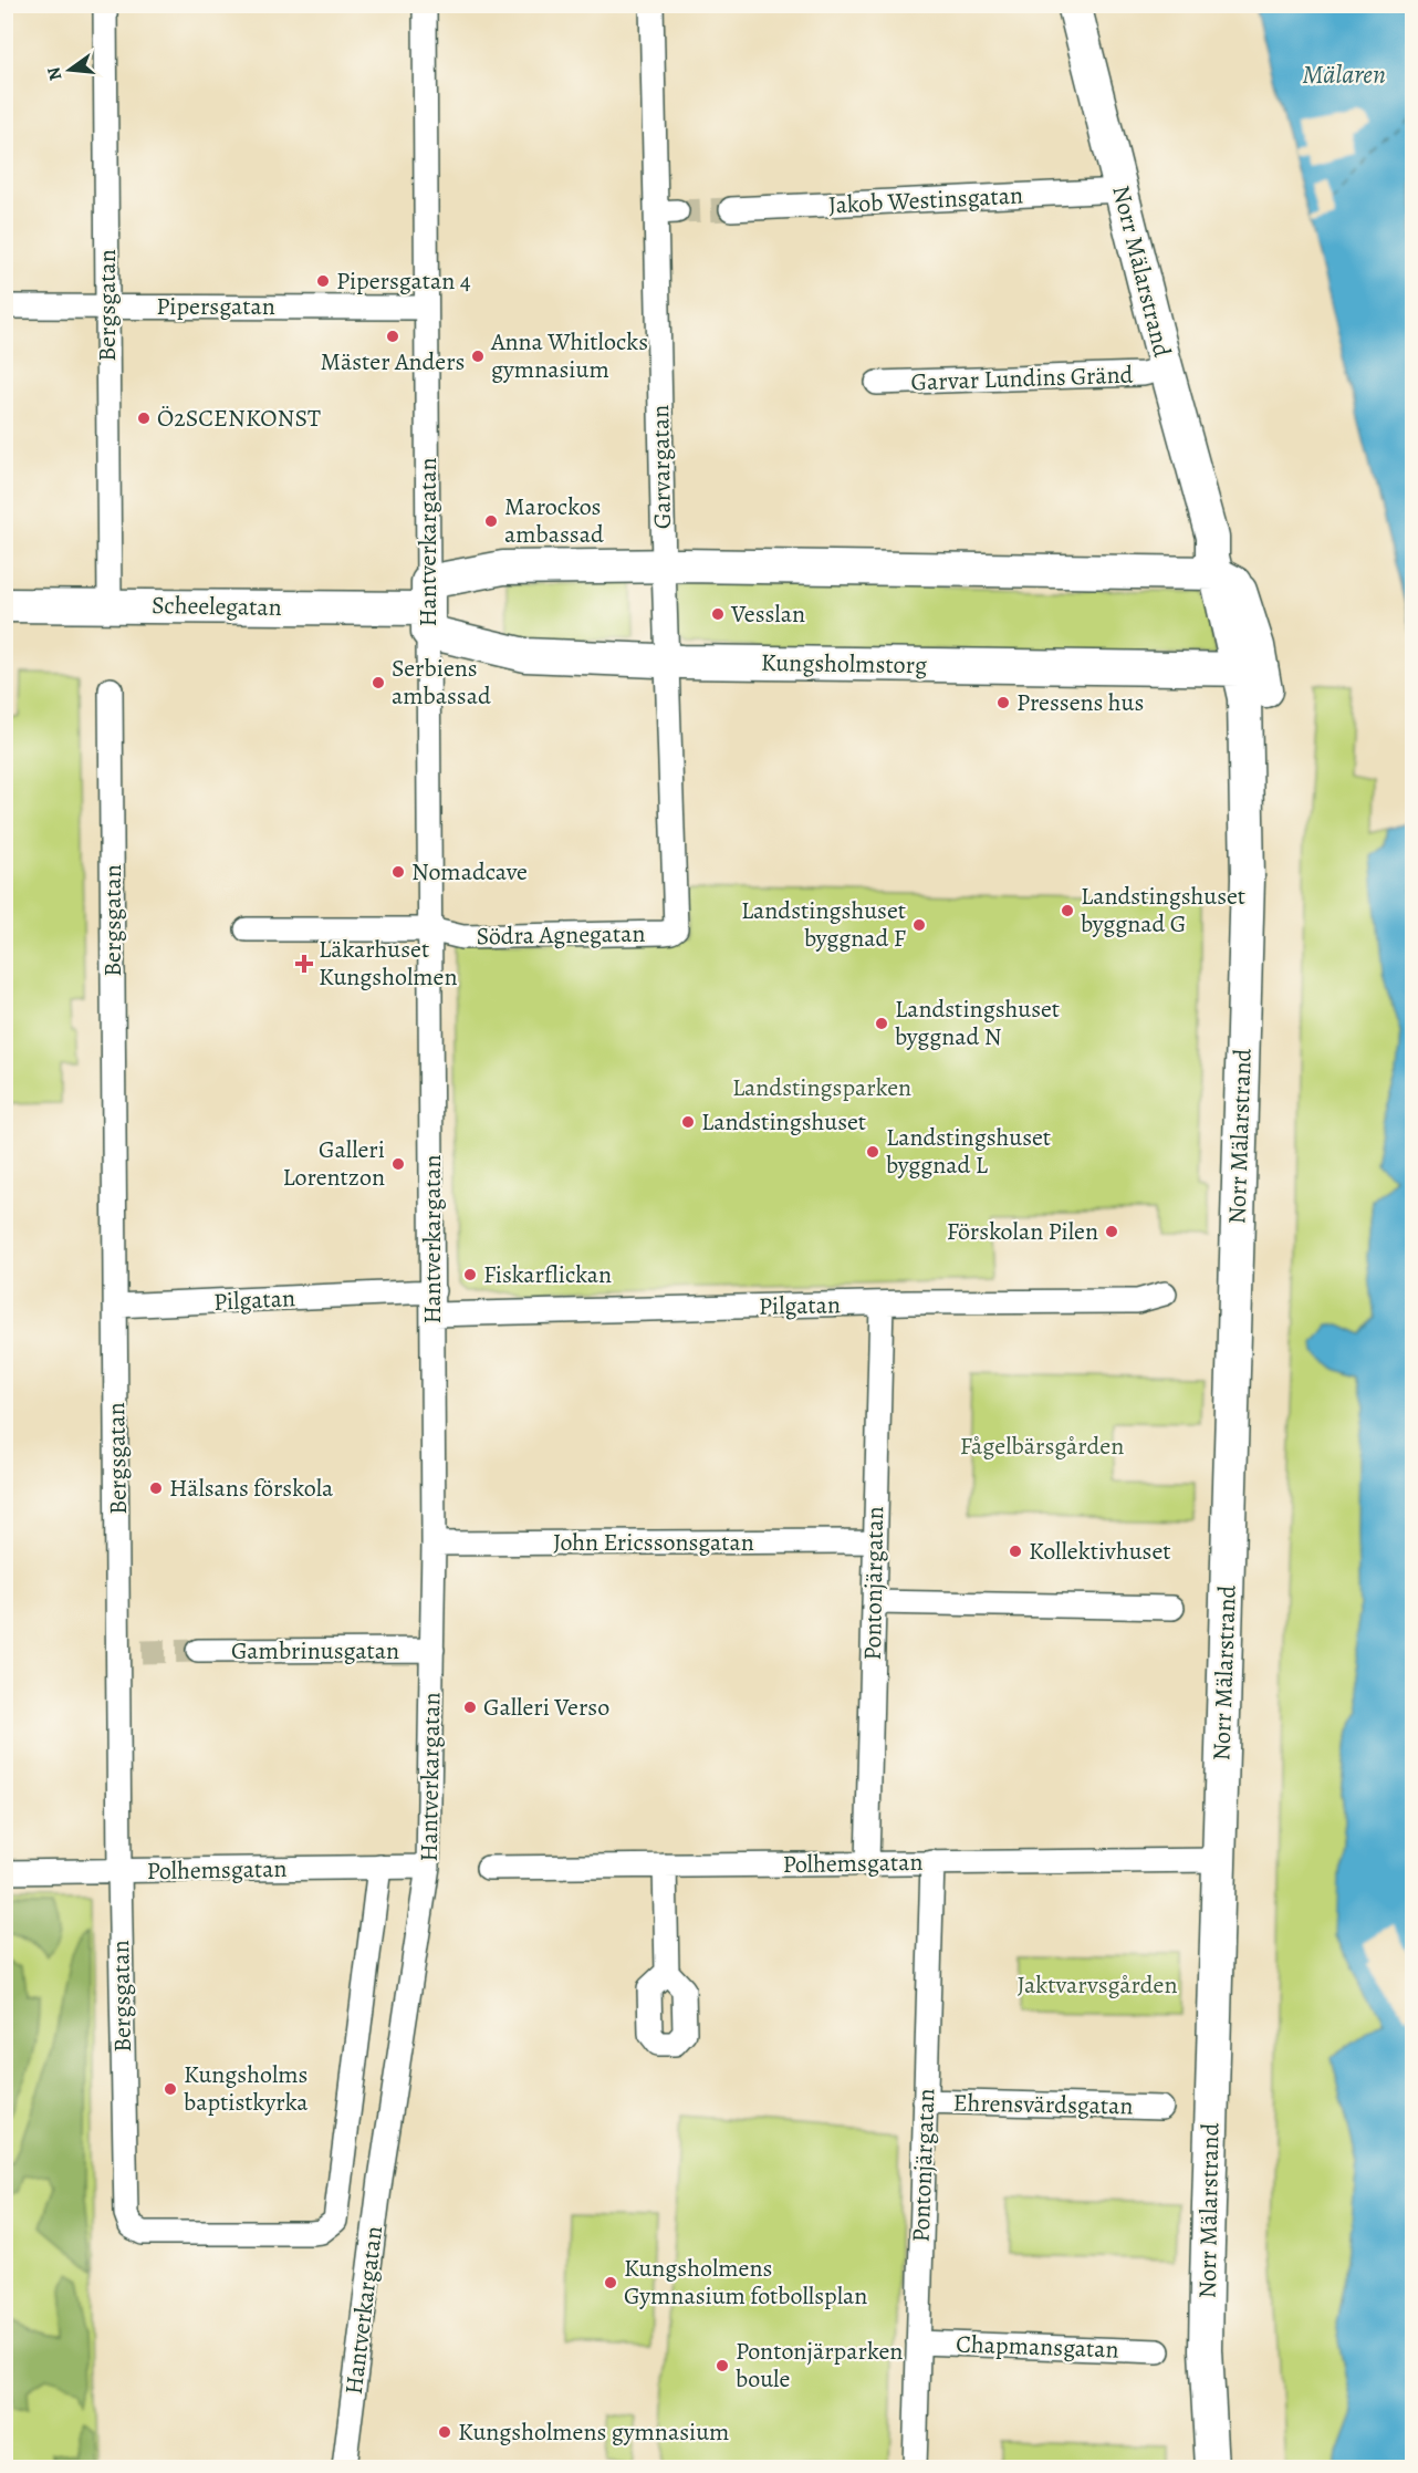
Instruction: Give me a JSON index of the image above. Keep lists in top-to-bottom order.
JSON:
{
  "streets": {
    "street": [
      "Jakob Westinsgatan",
      "Norr Mälarstrand",
      "Bergsgatan",
      "Pipersgatan",
      "Garvar Lundins Gränd",
      "Garvargatan",
      "Hantverkargatan",
      "Scheelegatan",
      "Kungsholmstorg",
      "Södra Agnegatan",
      "Pilgatan",
      "John Ericssonsgatan",
      "Pontonjärgatan",
      "Gambrinusgatan",
      "Polhemsgatan",
      "Ehrensvärdsgatan",
      "Chapmansgatan"
    ]
  },
  "crossings": [
    ["Jakob Westinsgatan", "Norr Mälarstrand"],
    ["Norr Mälarstrand", "Garvar Lundins Gränd"],
    ["Norr Mälarstrand", "Kungsholmstorg"],
    ["Norr Mälarstrand", "Polhemsgatan"],
    ["Bergsgatan", "Pipersgatan"],
    ["Bergsgatan", "Hantverkargatan"],
    ["Bergsgatan", "Scheelegatan"],
    ["Bergsgatan", "Pilgatan"],
    ["Bergsgatan", "Polhemsgatan"],
    ["Pipersgatan", "Hantverkargatan"],
    ["Garvargatan", "Kungsholmstorg"],
    ["Garvargatan", "Södra Agnegatan"],
    ["Hantverkargatan", "Scheelegatan"],
    ["Hantverkargatan", "Kungsholmstorg"],
    ["Hantverkargatan", "Södra Agnegatan"],
    ["Hantverkargatan", "Pilgatan"],
    ["Hantverkargatan", "John Ericssonsgatan"],
    ["Hantverkargatan", "Gambrinusgatan"],
    ["Hantverkargatan", "Polhemsgatan"],
    ["Scheelegatan", "Kungsholmstorg"],
    ["Pilgatan", "Pontonjärgatan"],
    ["John Ericssonsgatan", "Pontonjärgatan"],
    ["Pontonjärgatan", "Polhemsgatan"],
    ["Pontonjärgatan", "Ehrensvärdsgatan"],
    ["Pontonjärgatan", "Chapmansgatan"]
  ],
  "water": ["Mälaren"],
  "parks": ["Landstingsparken", "Fågelbärsgården", "Jaktvarvsgården"],
  "places": {
    "other": [
      "Pipersgatan 4",
      "Mäster Anders",
      "Anna Whitlocks gymnasium",
      "Ö2SCENKONST",
      "Marockos ambassad",
      "Vesslan",
      "Serbiens ambassad",
      "Pressens hus",
      "Nomadcave",
      "Landstingshuset byggnad G",
      "Landstingshuset byggnad F",
      "Landstingshuset byggnad N",
      "Landstingshuset",
      "Landstingshuset byggnad L",
      "Galleri Lorentzon",
      "Förskolan Pilen",
      "Fiskarflickan",
      "Hälsans förskola",
      "Kollektivhuset",
      "Galleri Verso",
      "Kungsholms baptistkyrka",
      "Kungsholmens Gymnasium fotbollsplan",
      "Pontonjärparken boule",
      "Kungsholmens gymnasium"
    ],
    "health": ["Läkarhuset Kungsholmen"]
  },
  "north": "left"
}
